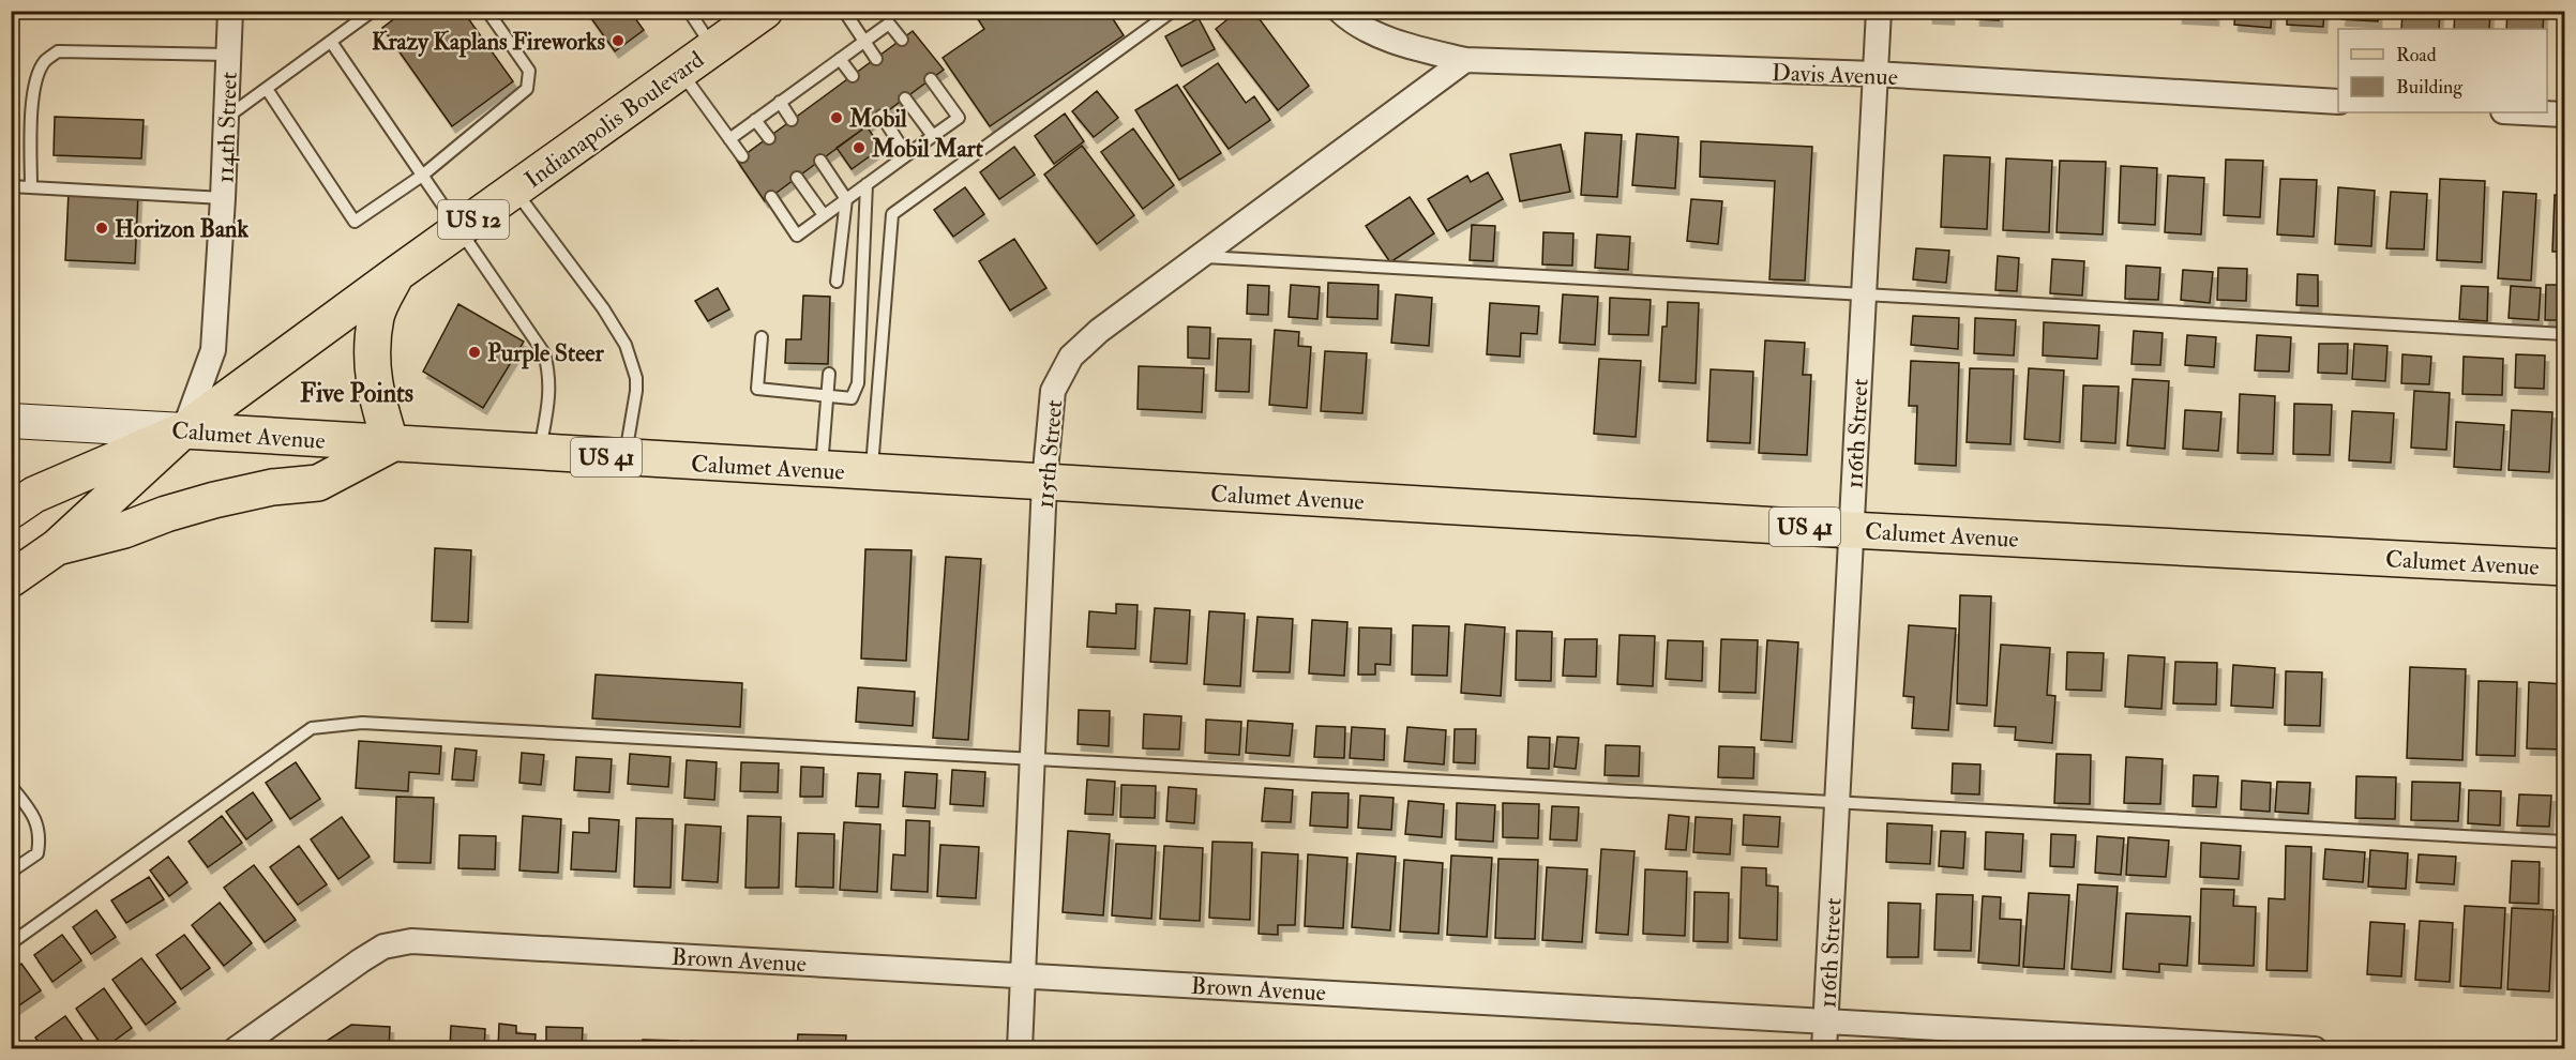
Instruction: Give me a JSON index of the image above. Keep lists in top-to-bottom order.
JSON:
{
  "streets": {
    "main road": [
      "Indianapolis Boulevard",
      "US 12",
      "Calumet Avenue",
      "US 41"
    ],
    "street": [
      "Davis Avenue",
      "114th Street",
      "116th Street",
      "115th Street",
      "Brown Avenue"
    ]
  },
  "crossings": [
    ["Davis Avenue", "116th Street"],
    ["Davis Avenue", "115th Street"],
    ["Indianapolis Boulevard", "114th Street"],
    ["Indianapolis Boulevard", "Calumet Avenue"],
    ["114th Street", "Calumet Avenue"],
    ["116th Street", "Calumet Avenue"],
    ["116th Street", "Brown Avenue"],
    ["Calumet Avenue", "115th Street"],
    ["115th Street", "Brown Avenue"]
  ],
  "districts": ["Five Points"],
  "places": [
    "Krazy Kaplans Fireworks",
    "Mobil",
    "Mobil Mart",
    "Horizon Bank",
    "Purple Steer"
  ],
  "legend": ["Road", "Building"]
}
